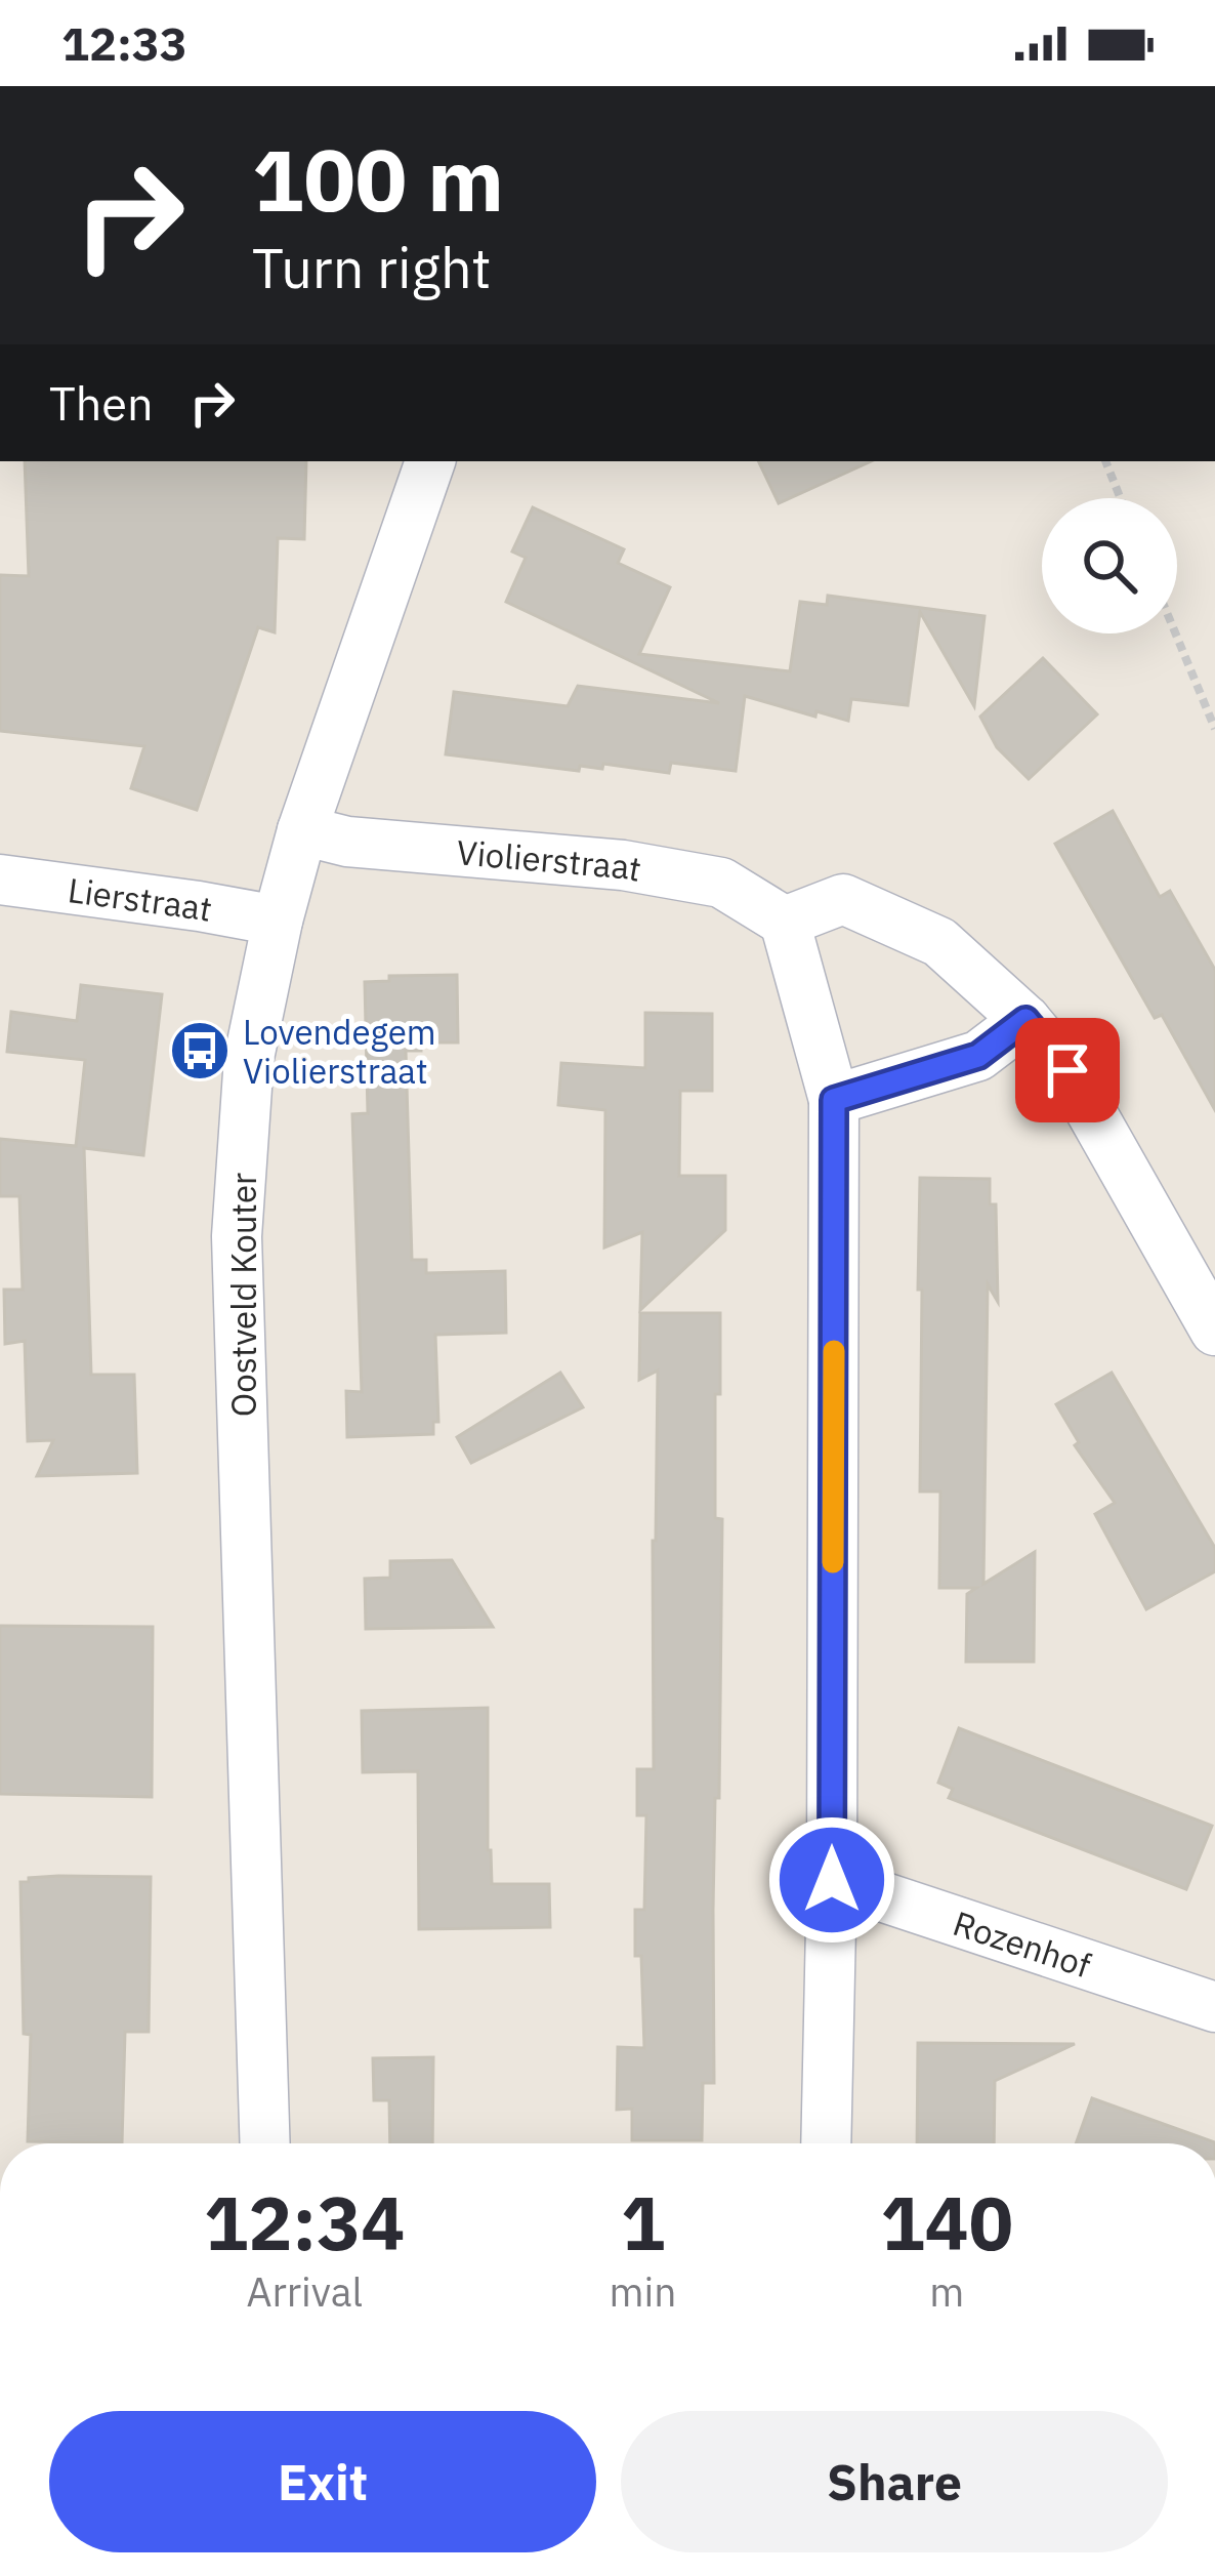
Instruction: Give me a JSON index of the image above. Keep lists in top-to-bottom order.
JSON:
{
  "streets": {
    "street": [
      "Violierstraat",
      "Lierstraat",
      "Oostveld Kouter",
      "Rozenhof"
    ]
  },
  "crossings": [
    ["Violierstraat", "Oostveld Kouter"],
    ["Lierstraat", "Oostveld Kouter"]
  ],
  "places": {
    "bus stop": ["Lovendegem Violierstraat"]
  },
  "page": {
    "status": "12:33",
    "turn": ["100 m", "Turn right"],
    "then": "Then",
    "eta": [
      "12:34",
      "Arrival",
      "1",
      "min",
      "140",
      "m"
    ],
    "buttons": ["Exit", "Share"]
  }
}
